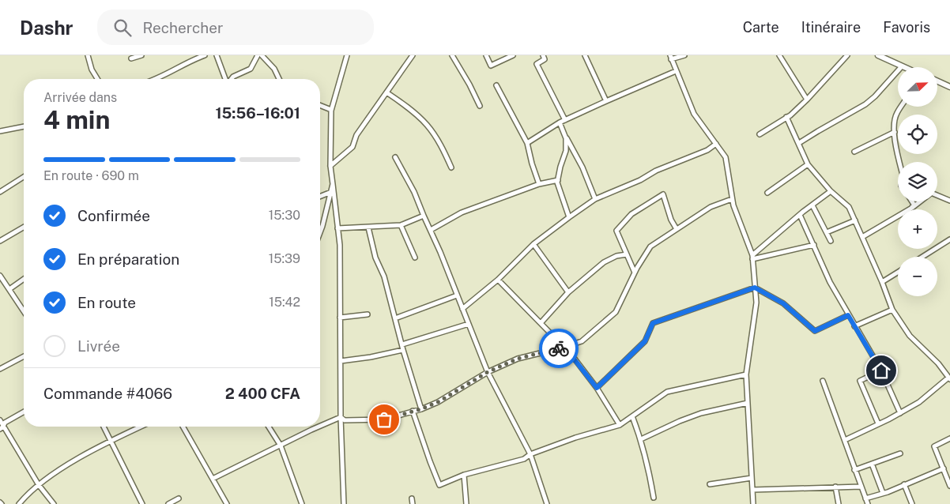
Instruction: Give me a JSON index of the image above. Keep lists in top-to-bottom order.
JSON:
{
  "north": "top right",
  "page": {
    "header": "Dashr",
    "search": "Rechercher",
    "nav": ["Carte", "Itinéraire", "Favoris"],
    "map_buttons": ["+", "−"],
    "heading": ["4 min", "Arrivée dans", "15:56–16:01"],
    "panel": ["Commande #4066", "2 400 CFA"],
    "bar": "En route · 690 m",
    "list": [
      ["Confirmée", "15:30"],
      ["En préparation", "15:39"],
      ["En route", "15:42"],
      "Livrée"
    ]
  }
}
